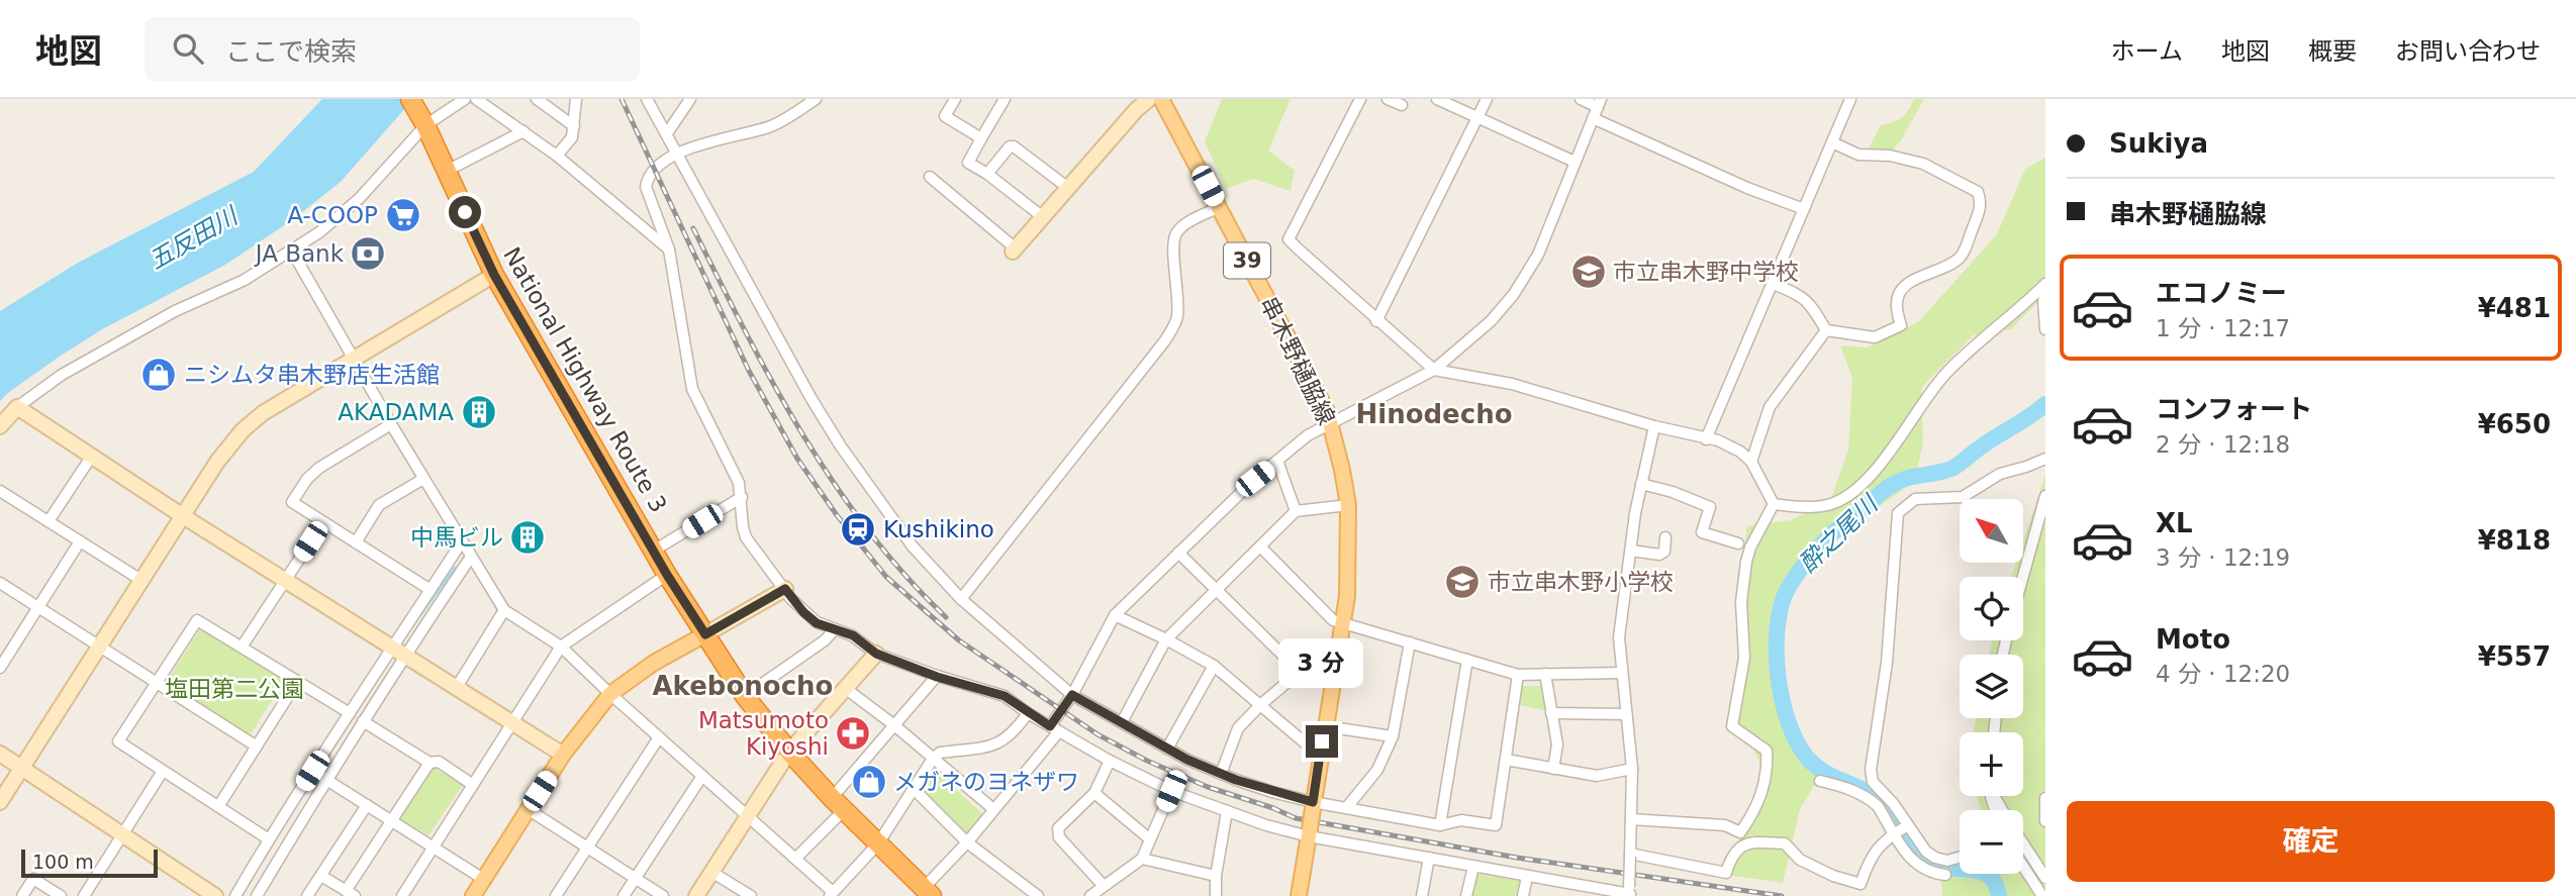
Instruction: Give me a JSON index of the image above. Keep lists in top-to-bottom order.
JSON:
{
  "streets": {
    "highway": ["National Highway Route 3"],
    "main road": ["39", "串木野樋脇線"]
  },
  "districts": ["Hinodecho", "Akebonocho"],
  "water": ["五反田川", "酔之尾川"],
  "parks": ["塩田第二公園"],
  "places": {
    "supermarket": ["A-COOP"],
    "bank": ["JA Bank"],
    "school or university": ["市立串木野中学校", "市立串木野小学校"],
    "shop": ["ニシムタ串木野店生活館", "メガネのヨネザワ"],
    "building": ["AKADAMA", "中馬ビル"],
    "station": ["Kushikino"],
    "pharmacy": ["Matsumoto Kiyoshi"]
  },
  "scale_bar": "100 m",
  "north": "top left",
  "page": {
    "header": "地図",
    "search": "ここで検索",
    "nav": [
      "ホーム",
      "地図",
      "概要",
      "お問い合わせ"
    ],
    "banner": ["Sukiya", "串木野樋脇線"],
    "list": [
      {
        "name": "エコノミー",
        "note": "1 分 · 12:17",
        "value": "¥481"
      },
      {
        "name": "コンフォート",
        "note": "2 分 · 12:18",
        "value": "¥650"
      },
      {
        "name": "XL",
        "note": "3 分 · 12:19",
        "value": "¥818"
      },
      {
        "name": "Moto",
        "note": "4 分 · 12:20",
        "value": "¥557"
      }
    ],
    "map_buttons": ["+", "−"],
    "bubble": "3 分",
    "buttons": "確定",
    "scale": "100 m"
  }
}
